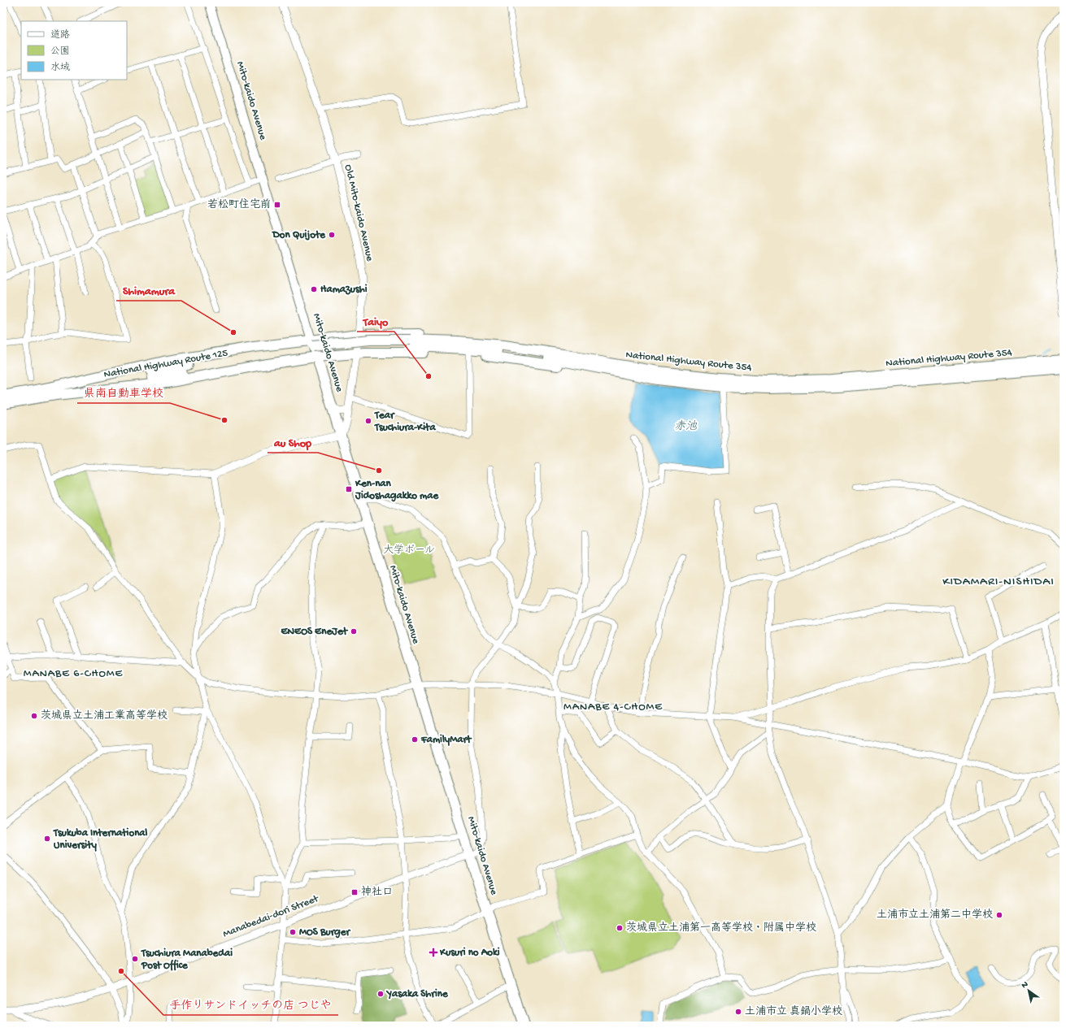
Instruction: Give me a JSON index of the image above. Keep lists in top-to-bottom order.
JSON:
{
  "streets": {
    "highway": ["Mito-kaido Avenue", "National Highway Route 354", "National Highway Route 125"],
    "street": ["Old Mito-kaido Avenue", "Manabedai-dori Street"]
  },
  "crossings": [
    ["Mito-kaido Avenue", "Old Mito-kaido Avenue"],
    ["Mito-kaido Avenue", "National Highway Route 354"],
    ["Mito-kaido Avenue", "National Highway Route 125"],
    ["Mito-kaido Avenue", "Manabedai-dori Street"],
    ["National Highway Route 354", "National Highway Route 125"]
  ],
  "districts": ["KIDAMARI-NISHIDAI", "MANABE 6-CHOME", "MANABE 4-CHOME"],
  "water": ["赤池"],
  "parks": ["大学ボール"],
  "places": {
    "transit": ["若松町住宅前", "Ken-nan Jidoshagakko mae", "神社口"],
    "other": [
      "Don Quijote",
      "Hamazushi",
      "Shimamura",
      "Taiyo",
      "県南自動車学校",
      "Tear Tsuchiura-Kita",
      "au Shop",
      "ENEOS EneJet",
      "茨城県立土浦工業高等学校",
      "FamilyMart",
      "Tsukuba International University",
      "土浦市立土浦第二中学校",
      "茨城県立土浦第一高等学校・附属中学校",
      "MOS Burger",
      "Tsuchiura Manabedai Post Office",
      "手作りサンドイッチの店 つじや",
      "Yasaka Shrine",
      "土浦市立 真鍋小学校"
    ],
    "health": ["Kusuri no Aoki"]
  },
  "legend": ["道路", "公園", "水域"],
  "north": "top left"
}
